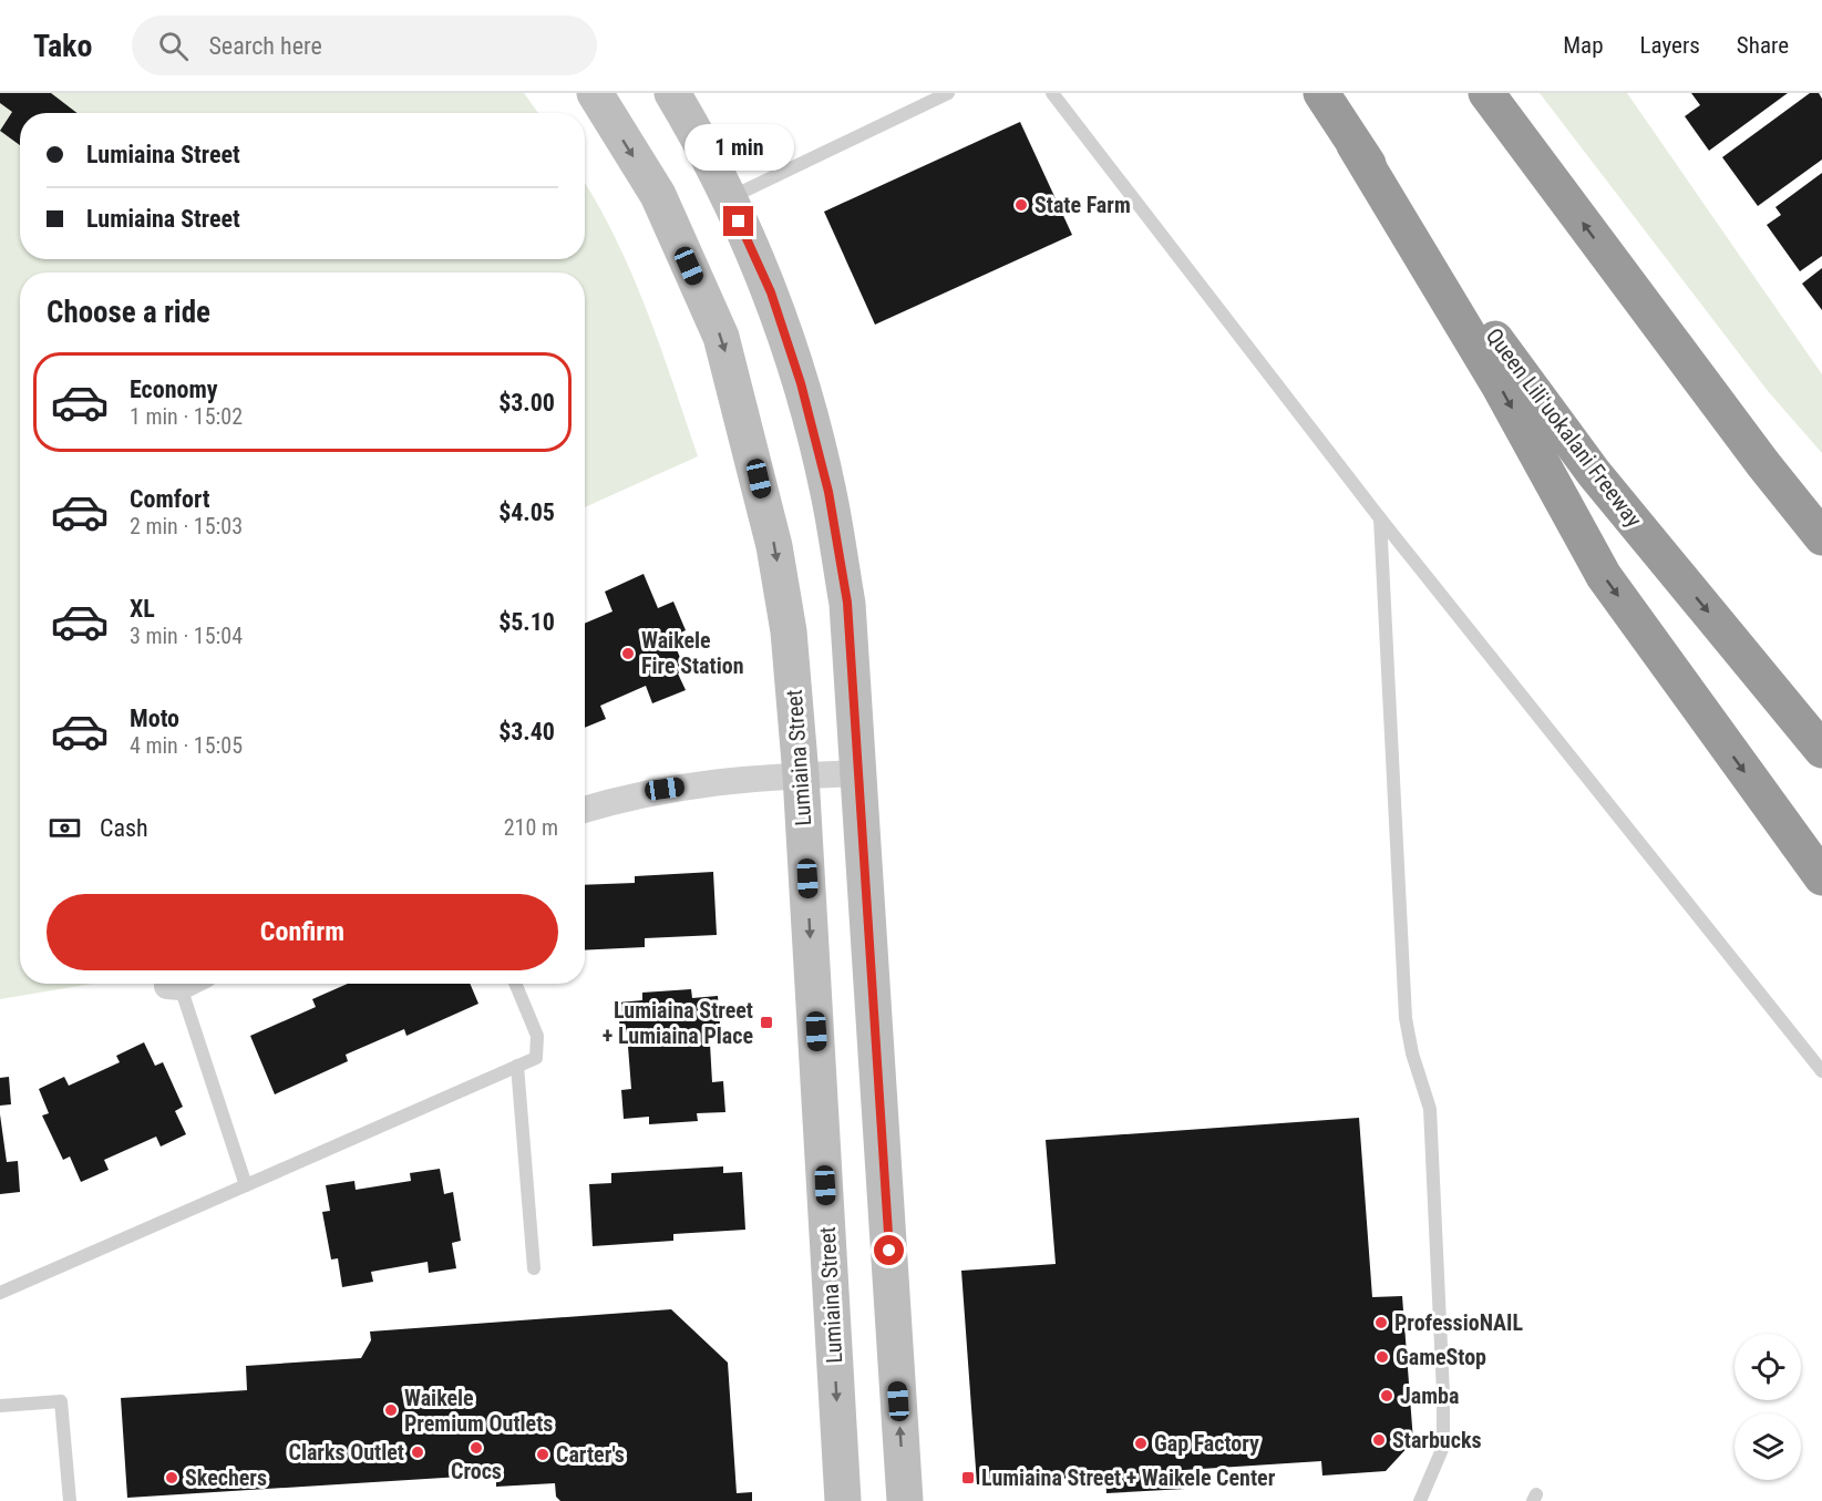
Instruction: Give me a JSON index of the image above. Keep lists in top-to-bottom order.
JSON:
{
  "streets": {
    "highway": ["Queen Liliʻuokalani Freeway"],
    "main road": ["Lumiaina Street"]
  },
  "places": {
    "other": [
      "State Farm",
      "Waikele Fire Station",
      "ProfessioNAIL",
      "GameStop",
      "Jamba",
      "Waikele Premium Outlets",
      "Starbucks",
      "Gap Factory",
      "Crocs",
      "Clarks Outlet",
      "Carter's",
      "Skechers"
    ],
    "transit": ["Lumiaina Street + Lumiaina Place", "Lumiaina Street + Waikele Center"]
  },
  "page": {
    "header": "Tako",
    "search": "Search here",
    "nav": ["Map", "Layers", "Share"],
    "banner": ["Lumiaina Street", "Lumiaina Street"],
    "bubble": "1 min",
    "heading": "Choose a ride",
    "list": [
      {
        "name": "Economy",
        "note": "1 min · 15:02",
        "value": "$3.00"
      },
      {
        "name": "Comfort",
        "note": "2 min · 15:03",
        "value": "$4.05"
      },
      {
        "name": "XL",
        "note": "3 min · 15:04",
        "value": "$5.10"
      },
      {
        "name": "Moto",
        "note": "4 min · 15:05",
        "value": "$3.40"
      }
    ],
    "pay": ["Cash", "210 m"],
    "buttons": "Confirm"
  }
}
